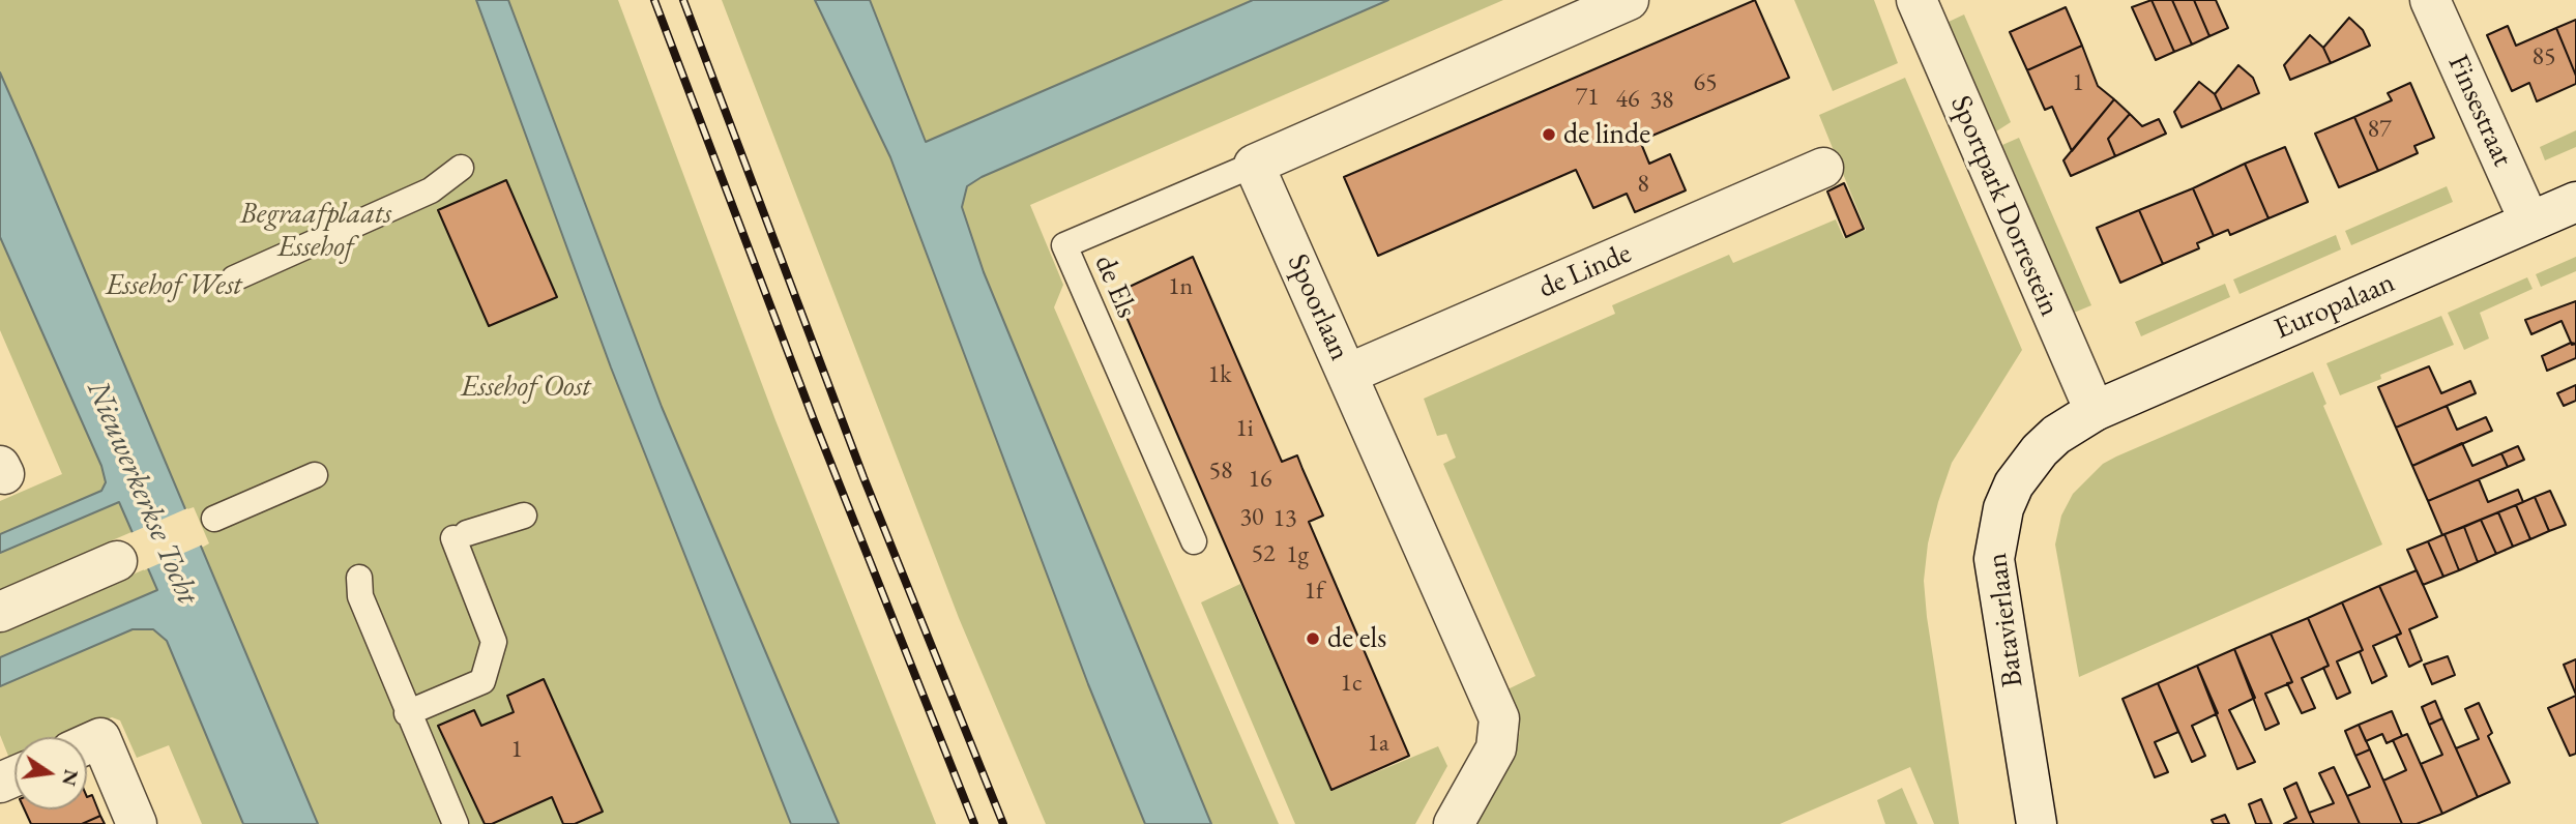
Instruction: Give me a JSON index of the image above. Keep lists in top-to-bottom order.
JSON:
{
  "streets": {
    "street": [
      "Finsestraat",
      "Sportpark Dorrestein",
      "de Linde",
      "Europalaan",
      "Spoorlaan",
      "Batavierlaan"
    ],
    "lane": ["de Els"]
  },
  "crossings": [
    ["Finsestraat", "Europalaan"],
    ["Sportpark Dorrestein", "Europalaan"],
    ["Sportpark Dorrestein", "Batavierlaan"],
    ["de Linde", "Spoorlaan"],
    ["de Els", "Spoorlaan"],
    ["Europalaan", "Batavierlaan"]
  ],
  "water": ["Nieuwerkerkse Tocht"],
  "parks": ["Begraafplaats Essehof", "Essehof West", "Essehof Oost"],
  "places": ["de linde", "de els"],
  "house_numbers": [
    "85",
    "65",
    "1",
    "71",
    "46",
    "38",
    "87",
    "8",
    "1n",
    "1k",
    "1i",
    "58",
    "16",
    "30",
    "13",
    "52",
    "1g",
    "1f",
    "1c",
    "1a",
    "1"
  ],
  "north": "right"
}
